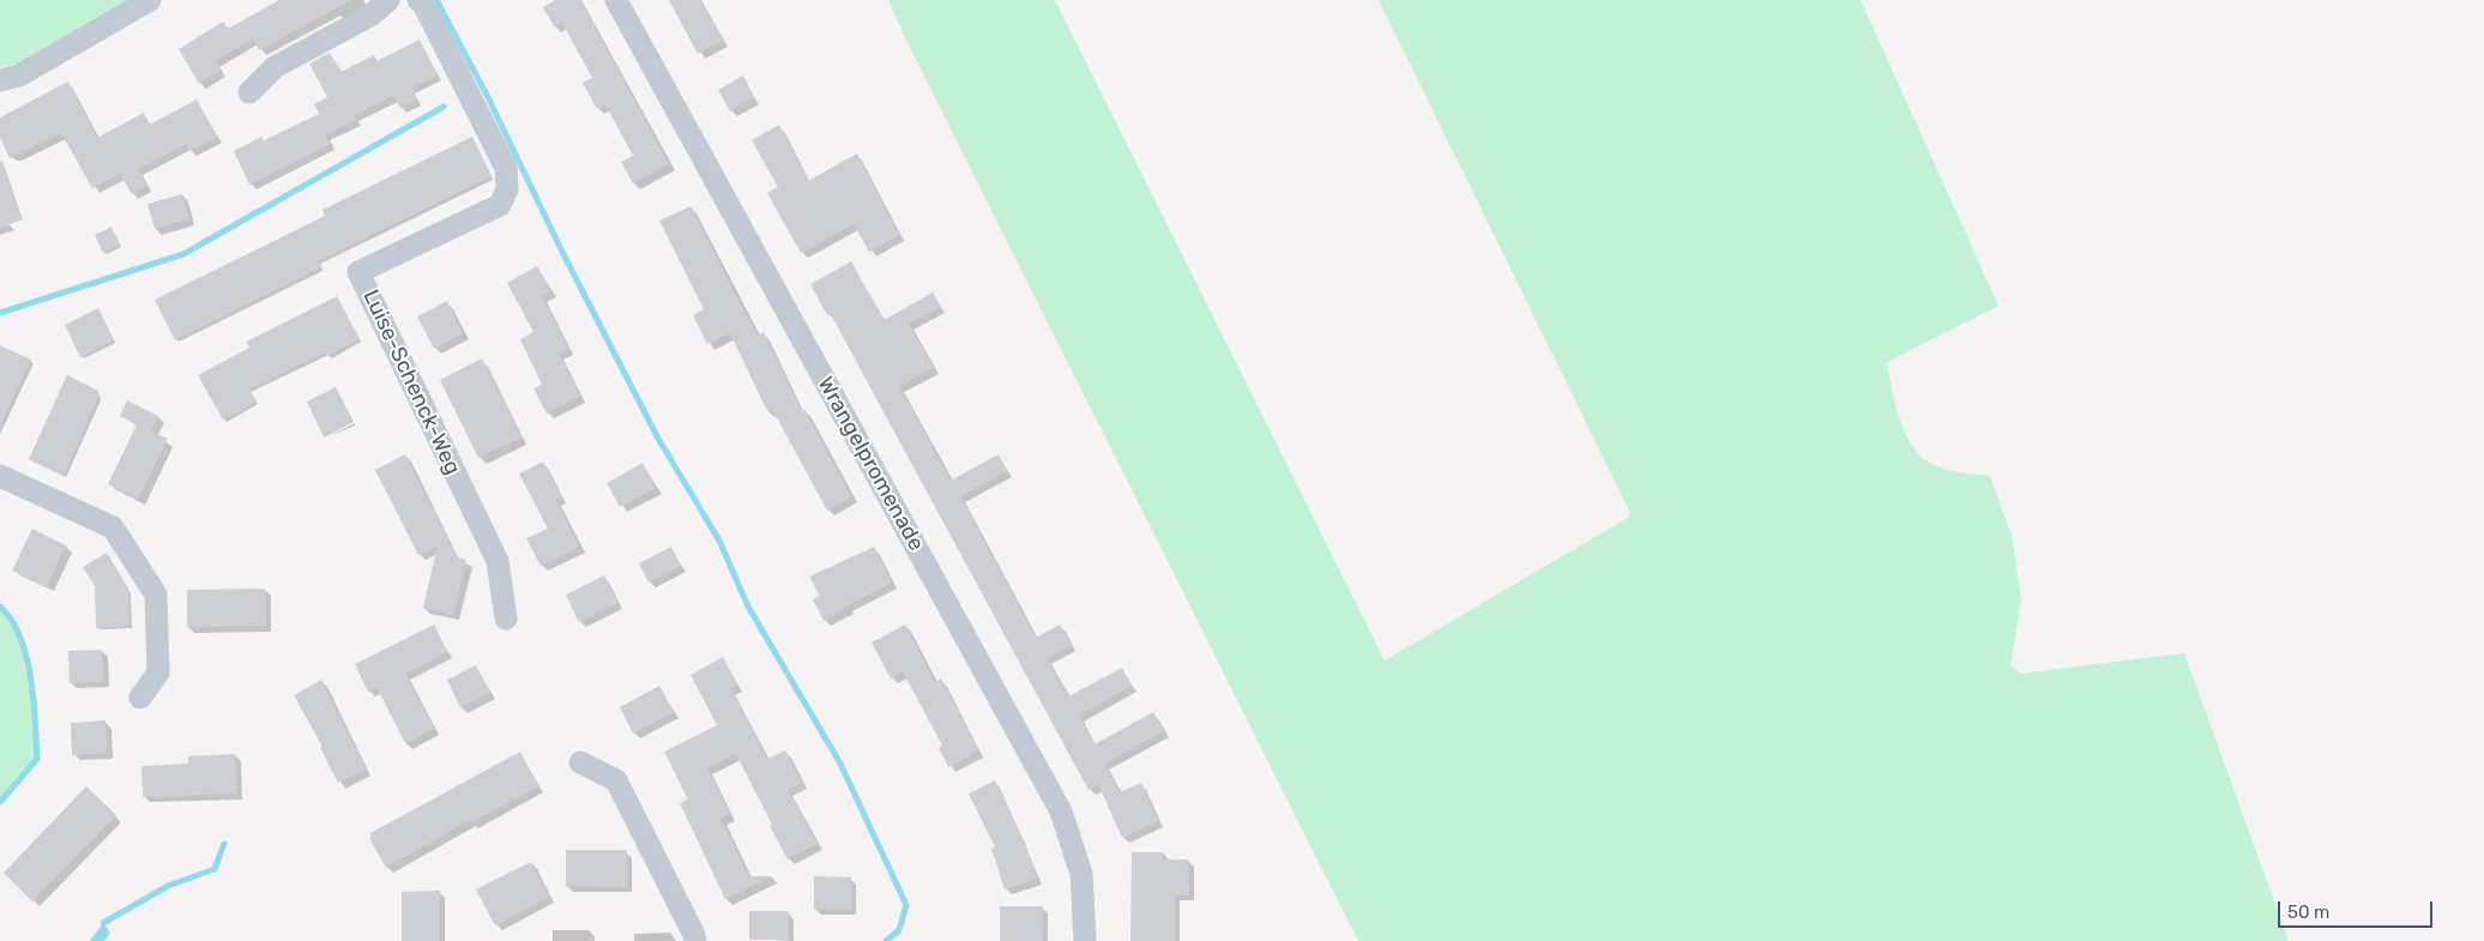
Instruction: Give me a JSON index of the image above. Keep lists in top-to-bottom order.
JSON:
{
  "streets": {
    "street": ["Luise-Schenck-Weg", "Wrangelpromenade"]
  },
  "scale_bar": "50 m"
}
